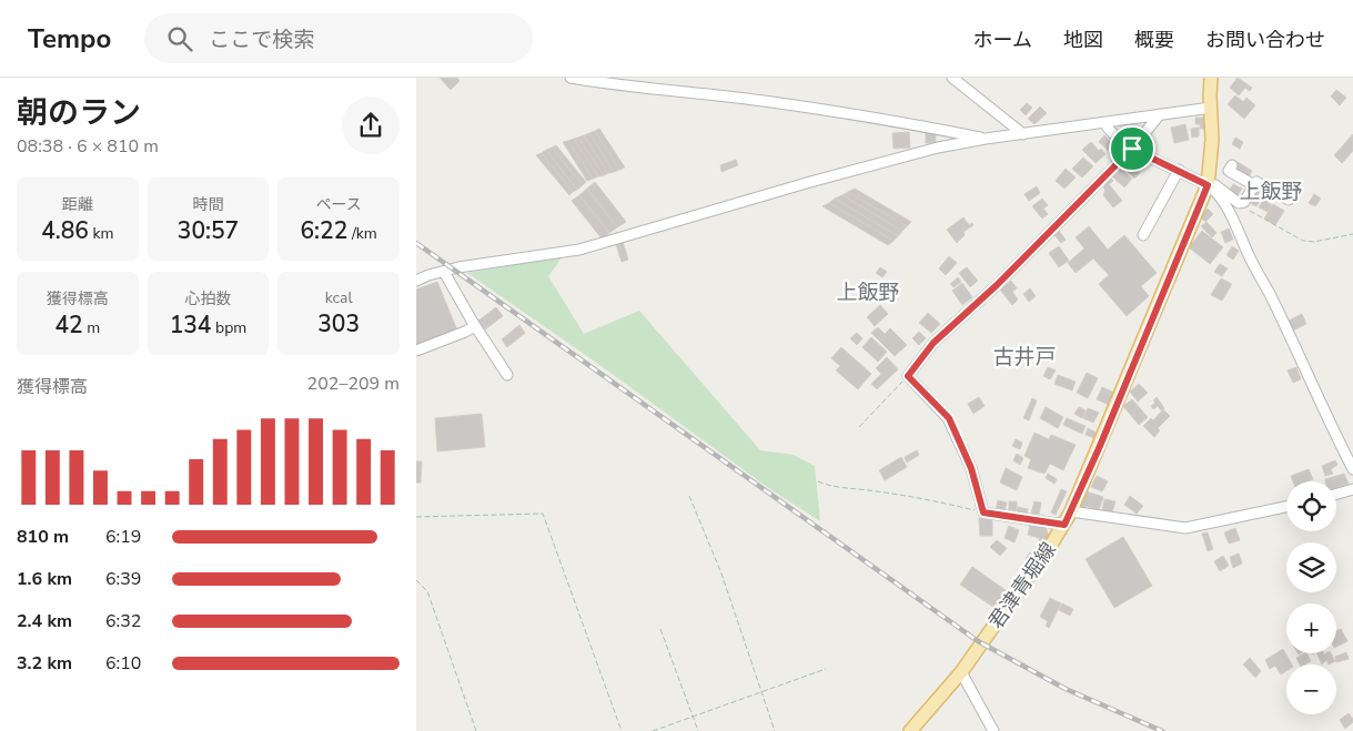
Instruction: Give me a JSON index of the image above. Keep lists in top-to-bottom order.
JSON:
{
  "streets": {
    "main road": ["君津青堀線"]
  },
  "districts": ["上飯野", "上飯野", "古井戸"],
  "page": {
    "header": "Tempo",
    "search": "ここで検索",
    "nav": [
      "ホーム",
      "地図",
      "概要",
      "お問い合わせ"
    ],
    "heading": ["朝のラン", "08:38 · 6 × 810 m"],
    "stats": [
      ["距離", "4.86 km"],
      ["時間", "30:57"],
      ["ペース", "6:22 /km"],
      ["獲得標高", "42 m"],
      ["心拍数", "134 bpm"],
      ["kcal", "303"]
    ],
    "chart": ["獲得標高", "202–209 m"],
    "map_buttons": ["+", "−"],
    "list": [
      {
        "name": "810 m",
        "note": "6:19"
      },
      {
        "name": "1.6 km",
        "note": "6:39"
      },
      {
        "name": "2.4 km",
        "note": "6:32"
      },
      {
        "name": "3.2 km",
        "note": "6:10"
      }
    ]
  }
}
